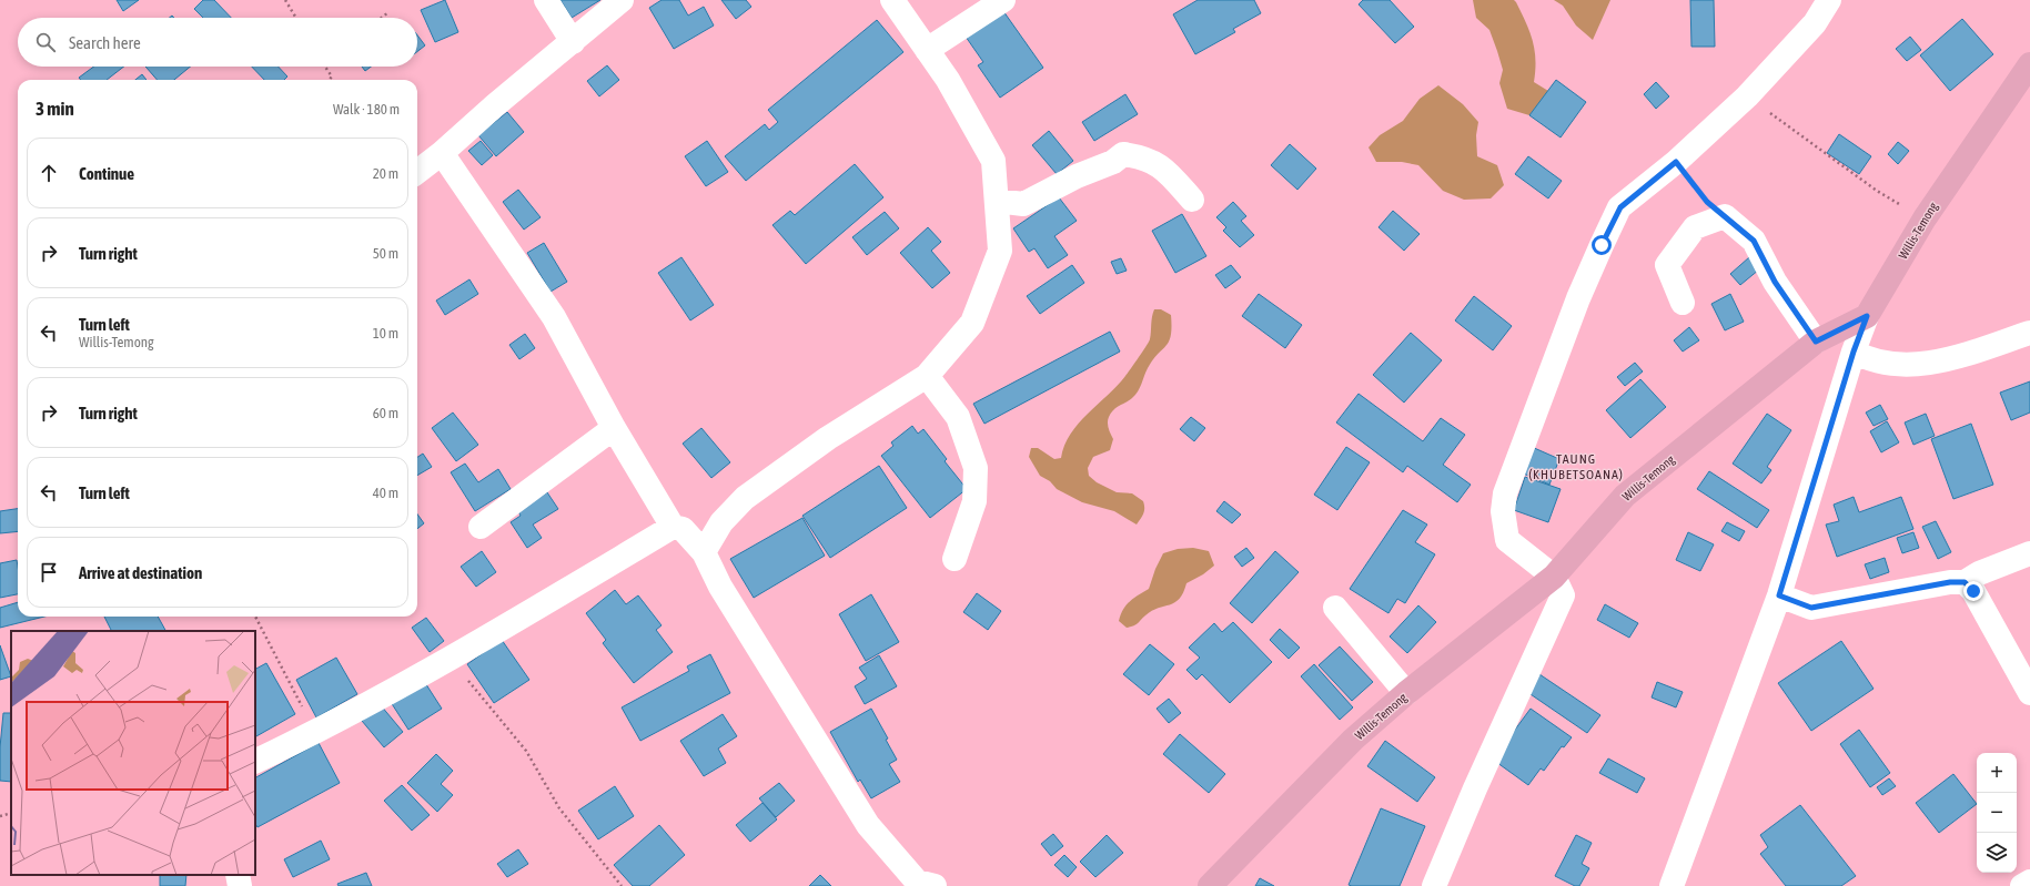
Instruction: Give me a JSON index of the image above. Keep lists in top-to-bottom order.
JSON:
{
  "streets": {
    "main road": ["Willis-Temong"]
  },
  "districts": ["TAUNG (KHUBETSOANA)"],
  "page": {
    "search": "Search here",
    "heading": ["3 min", "Walk · 180 m"],
    "list": [
      ["Continue", "20 m"],
      ["Turn right", "50 m"],
      ["Turn left", "Willis-Temong", "10 m"],
      ["Turn right", "60 m"],
      ["Turn left", "40 m"],
      "Arrive at destination"
    ],
    "map_buttons": ["+", "−"]
  }
}
